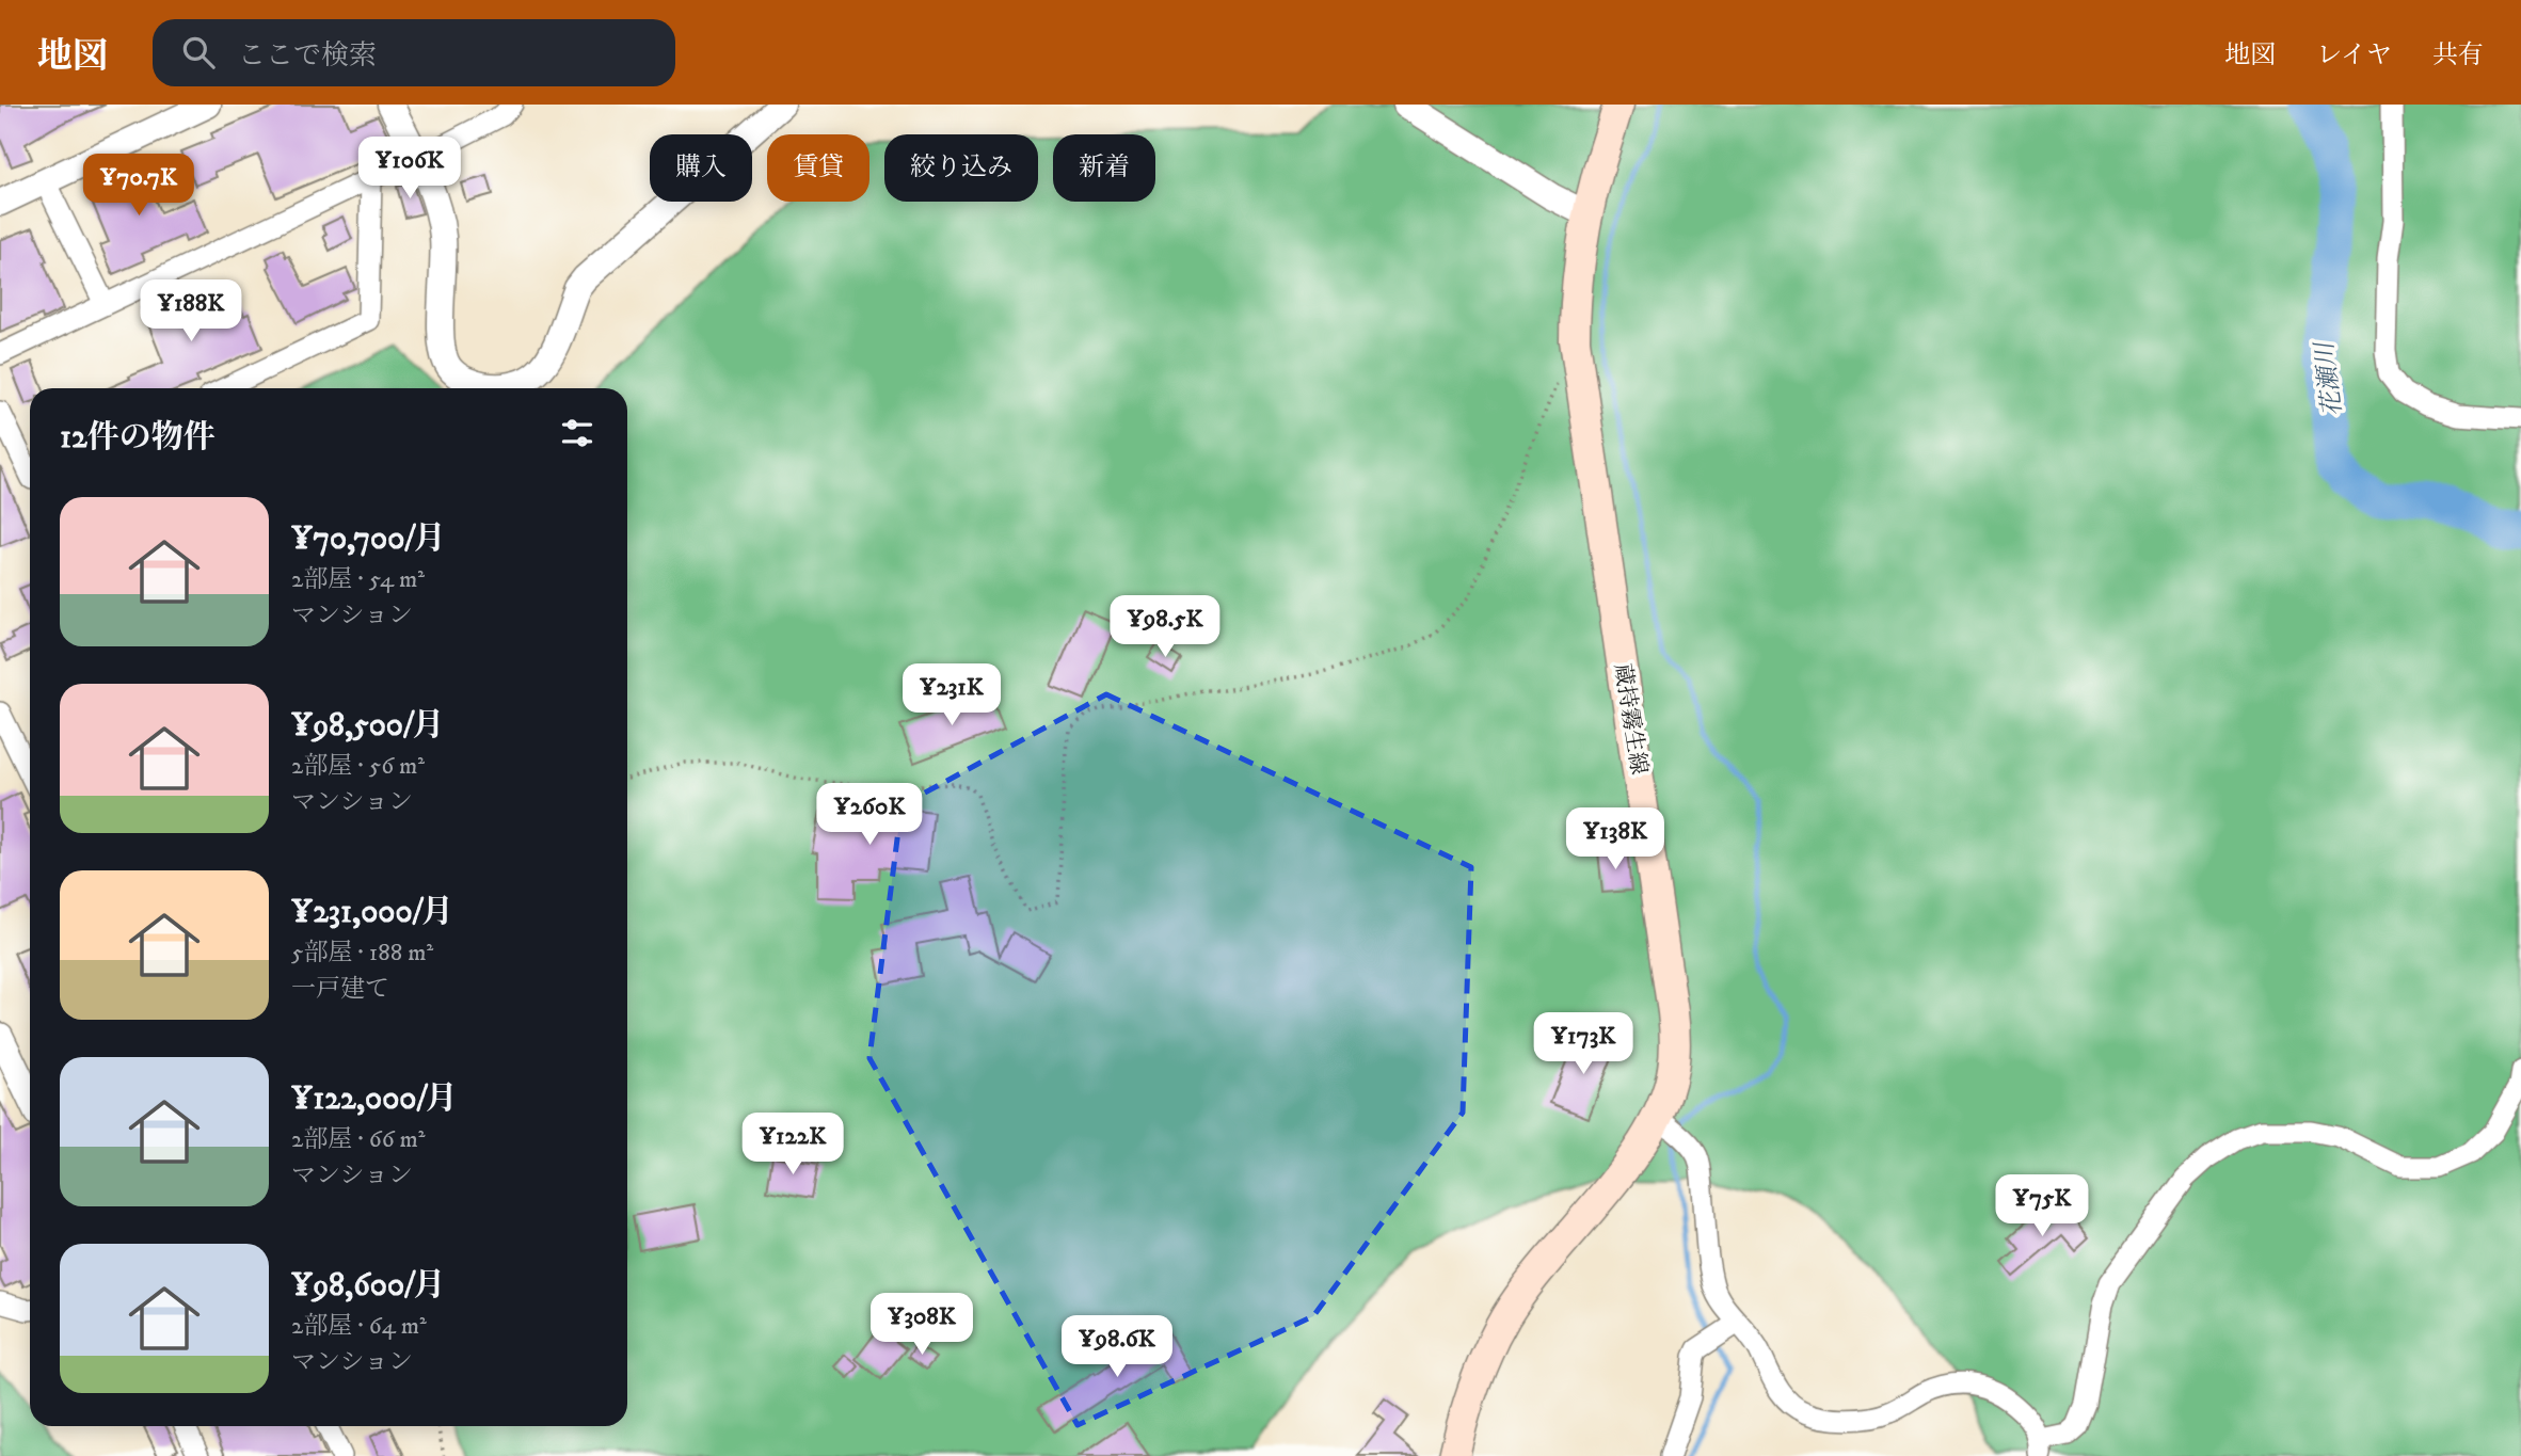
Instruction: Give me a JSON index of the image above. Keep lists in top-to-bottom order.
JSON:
{
  "streets": {
    "main road": ["蔵持霧生線"]
  },
  "water": ["花瀬川"],
  "page": {
    "header": "地図",
    "search": "ここで検索",
    "nav": ["地図", "レイヤ", "共有"],
    "chip": [
      "購入",
      "賃貸",
      "絞り込み",
      "新着"
    ],
    "price": [
      "¥106K",
      "¥70.7K",
      "¥188K",
      "¥98.5K",
      "¥231K",
      "¥260K",
      "¥138K",
      "¥173K",
      "¥122K",
      "¥75K",
      "¥308K",
      "¥98.6K"
    ],
    "heading": "12件の物件",
    "list": [
      {
        "name": "¥70,700/月",
        "note": "2部屋 · 54 m² · マンション"
      },
      {
        "name": "¥98,500/月",
        "note": "2部屋 · 56 m² · マンション"
      },
      {
        "name": "¥231,000/月",
        "note": "5部屋 · 188 m² · 一戸建て"
      },
      {
        "name": "¥122,000/月",
        "note": "2部屋 · 66 m² · マンション"
      },
      {
        "name": "¥98,600/月",
        "note": "2部屋 · 64 m² · マンション"
      }
    ]
  }
}
